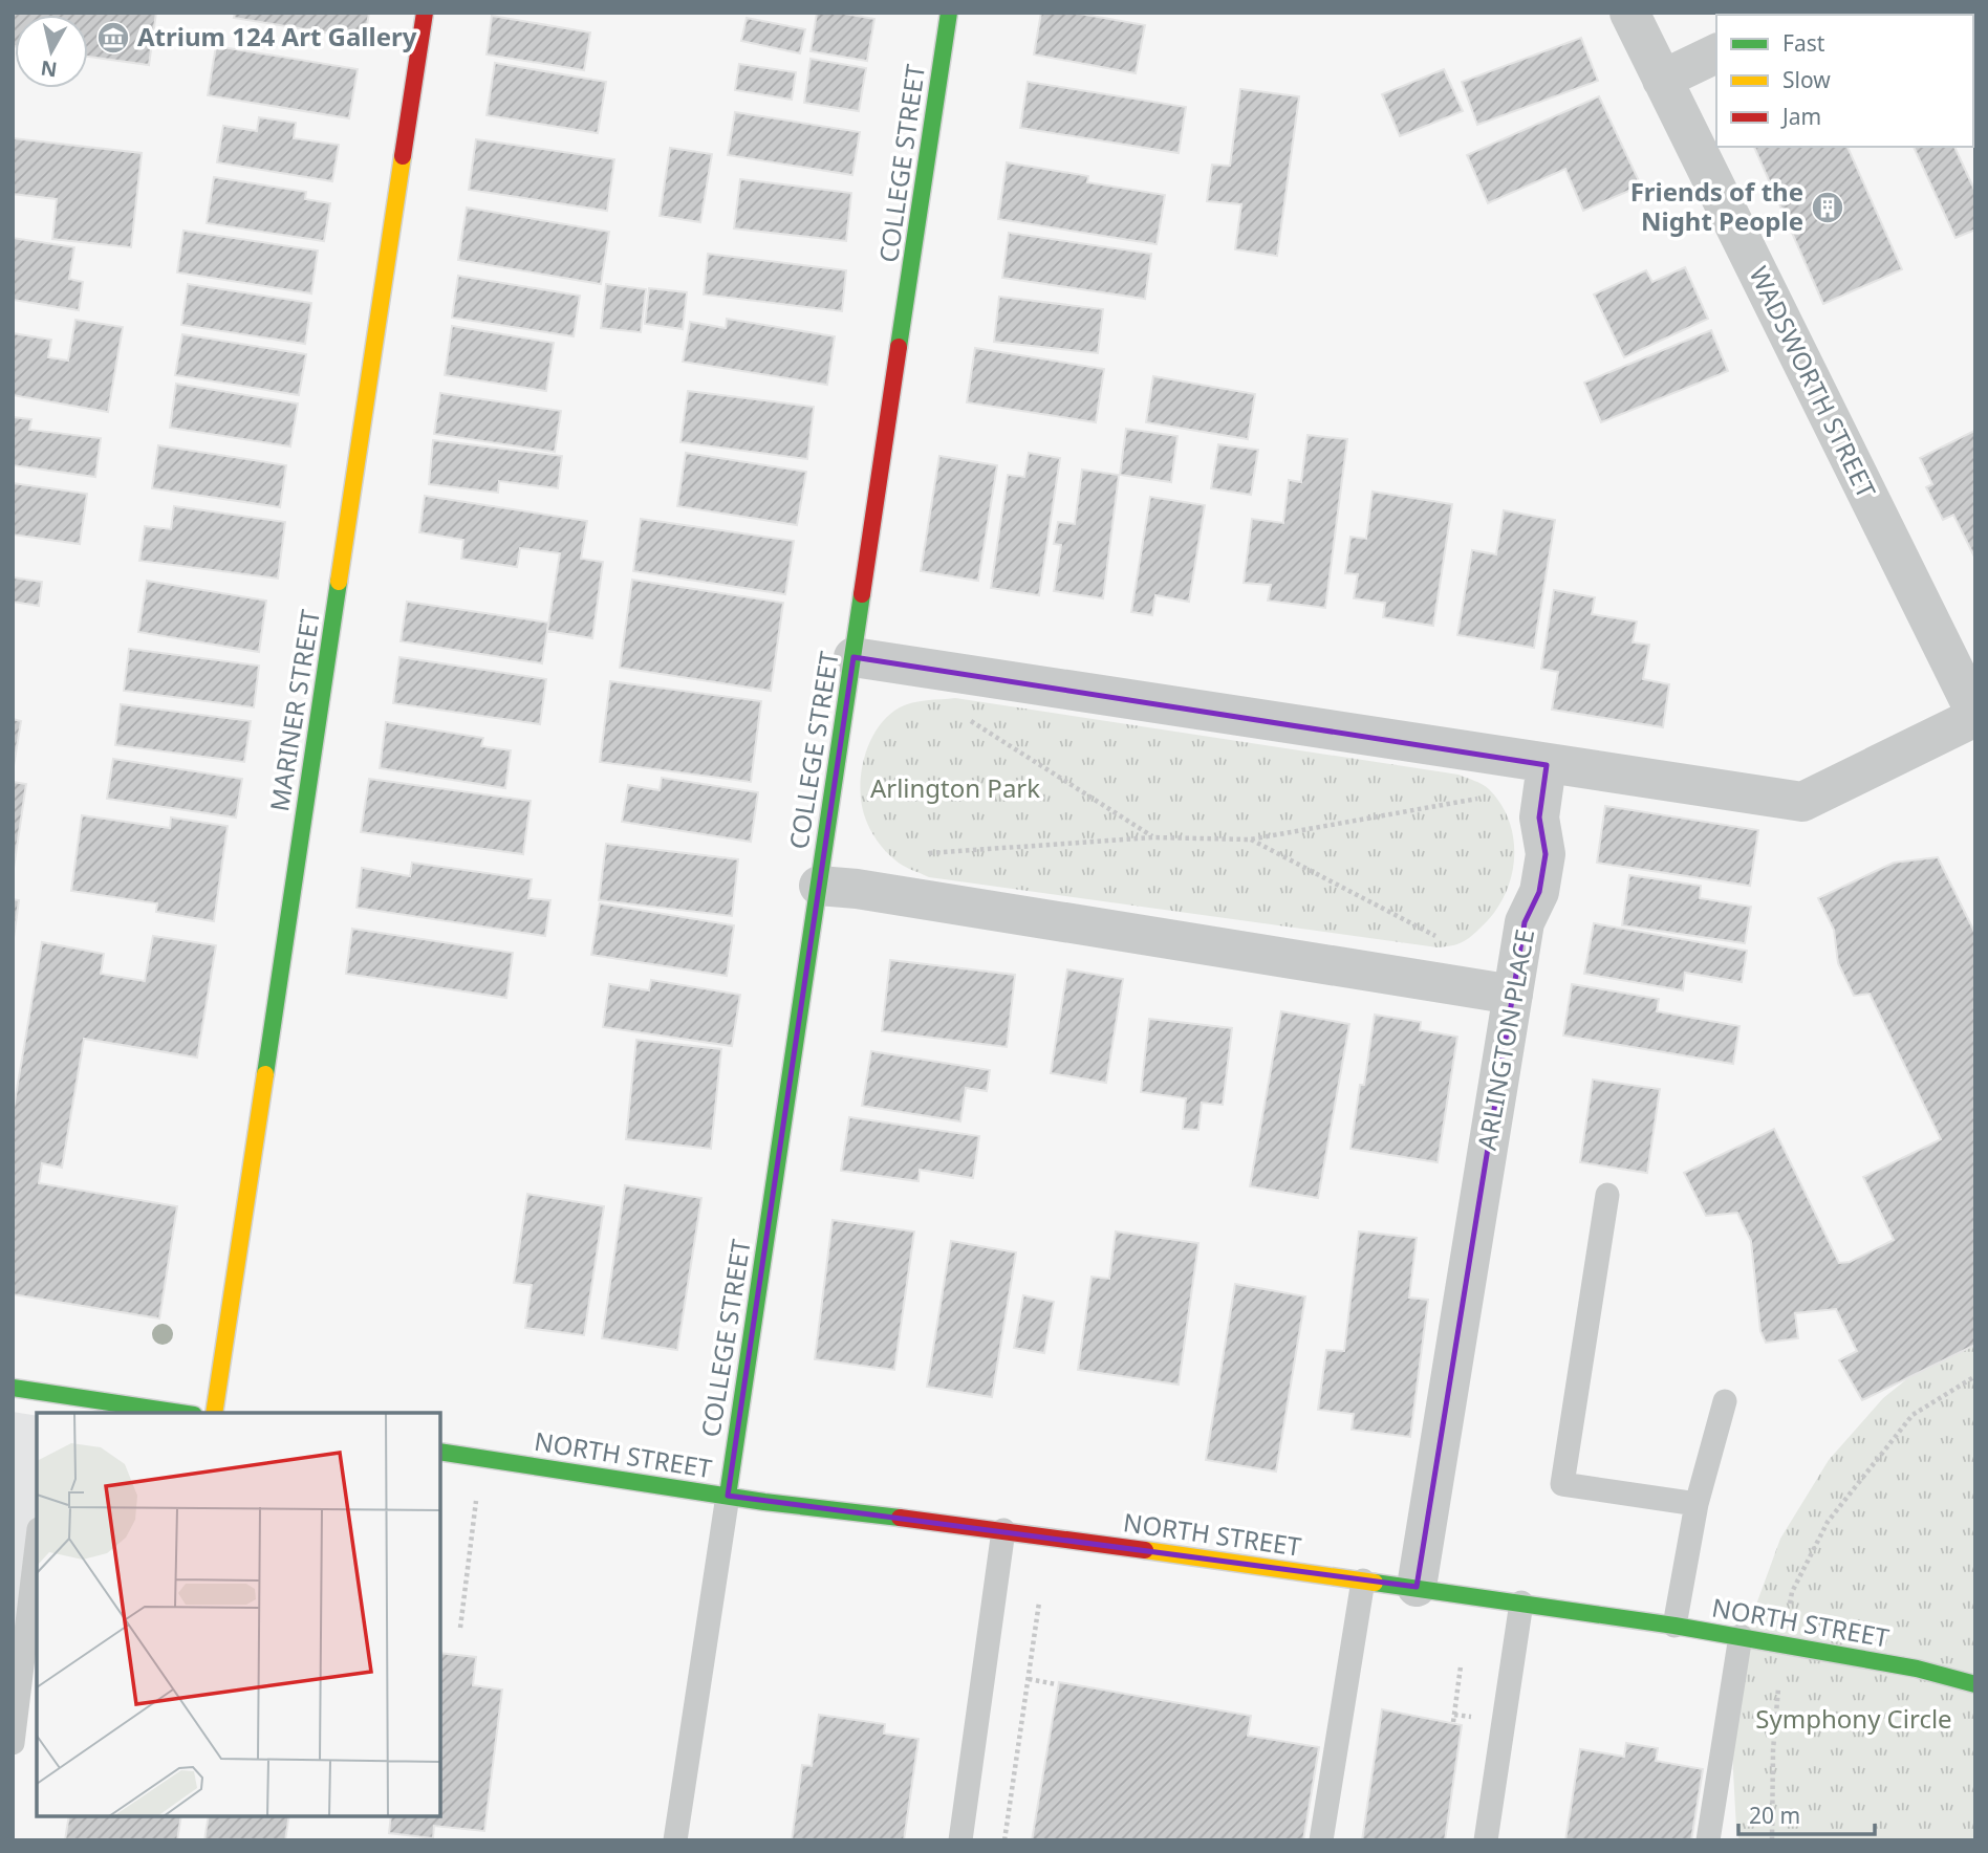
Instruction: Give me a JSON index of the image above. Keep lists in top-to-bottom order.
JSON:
{
  "streets": {
    "street": [
      "COLLEGE STREET",
      "WADSWORTH STREET",
      "MARINER STREET",
      "ARLINGTON PLACE",
      "NORTH STREET"
    ]
  },
  "crossings": [
    ["COLLEGE STREET", "NORTH STREET"],
    ["ARLINGTON PLACE", "NORTH STREET"]
  ],
  "parks": ["Arlington Park", "Symphony Circle"],
  "places": {
    "museum": ["Atrium 124 Art Gallery"],
    "building": ["Friends of the Night People"]
  },
  "legend": ["Fast", "Slow", "Jam"],
  "scale_bar": "20 m",
  "north": "bottom"
}
